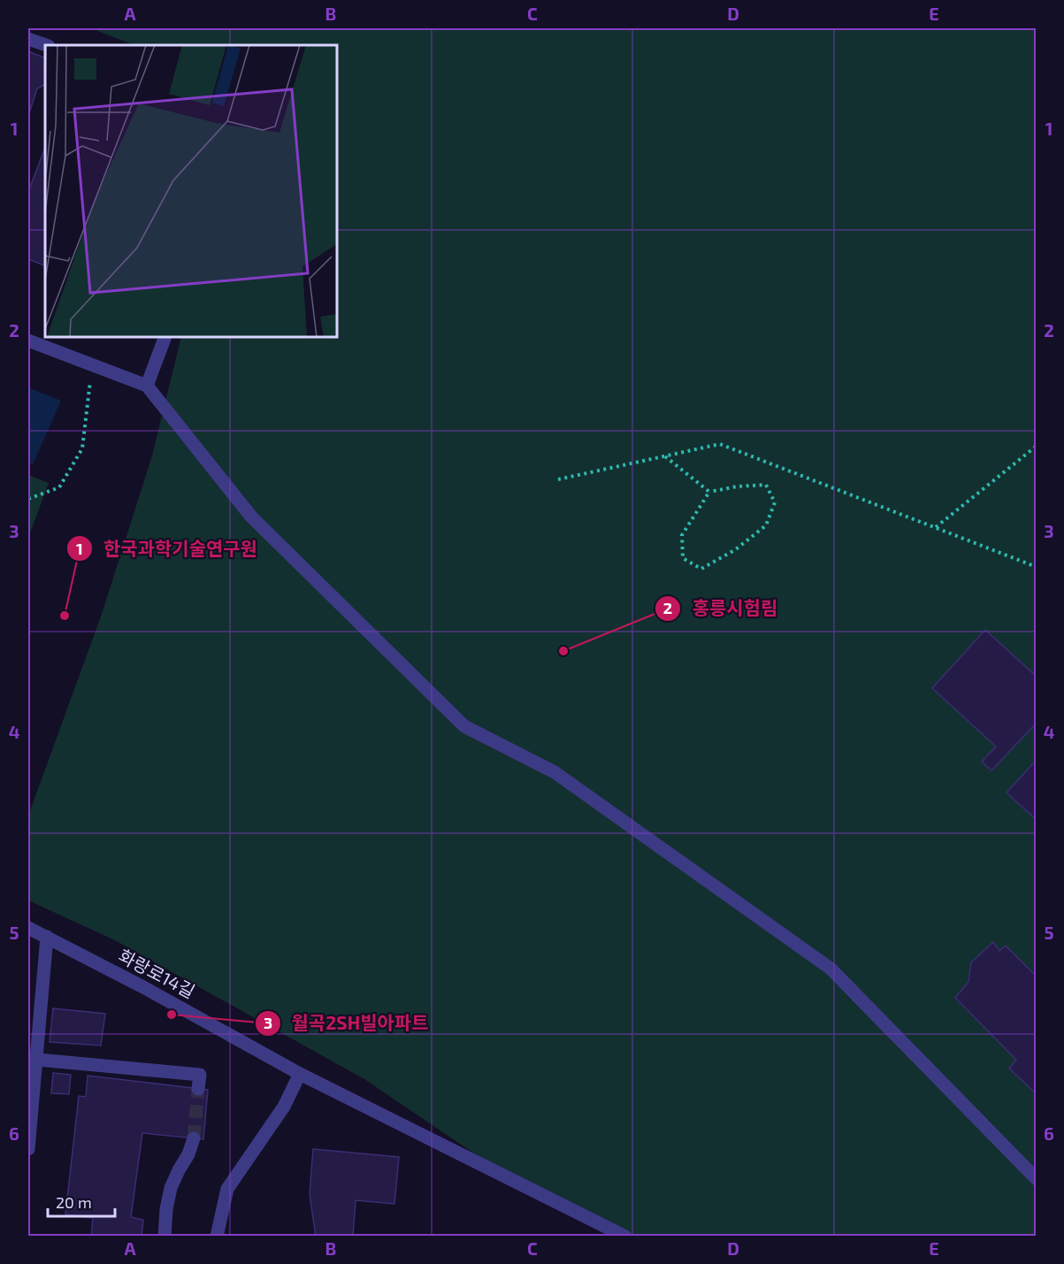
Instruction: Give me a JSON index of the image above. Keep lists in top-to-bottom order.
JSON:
{
  "streets": {
    "street": ["화랑로14길"]
  },
  "places": ["한국과학기술연구원", "홍릉시험림", "월곡2SH빌아파트"],
  "scale_bar": "20 m",
  "grid": {
    "columns": [
      "A",
      "B",
      "C",
      "D",
      "E"
    ],
    "rows": [
      "1",
      "2",
      "3",
      "4",
      "5",
      "6"
    ]
  }
}
